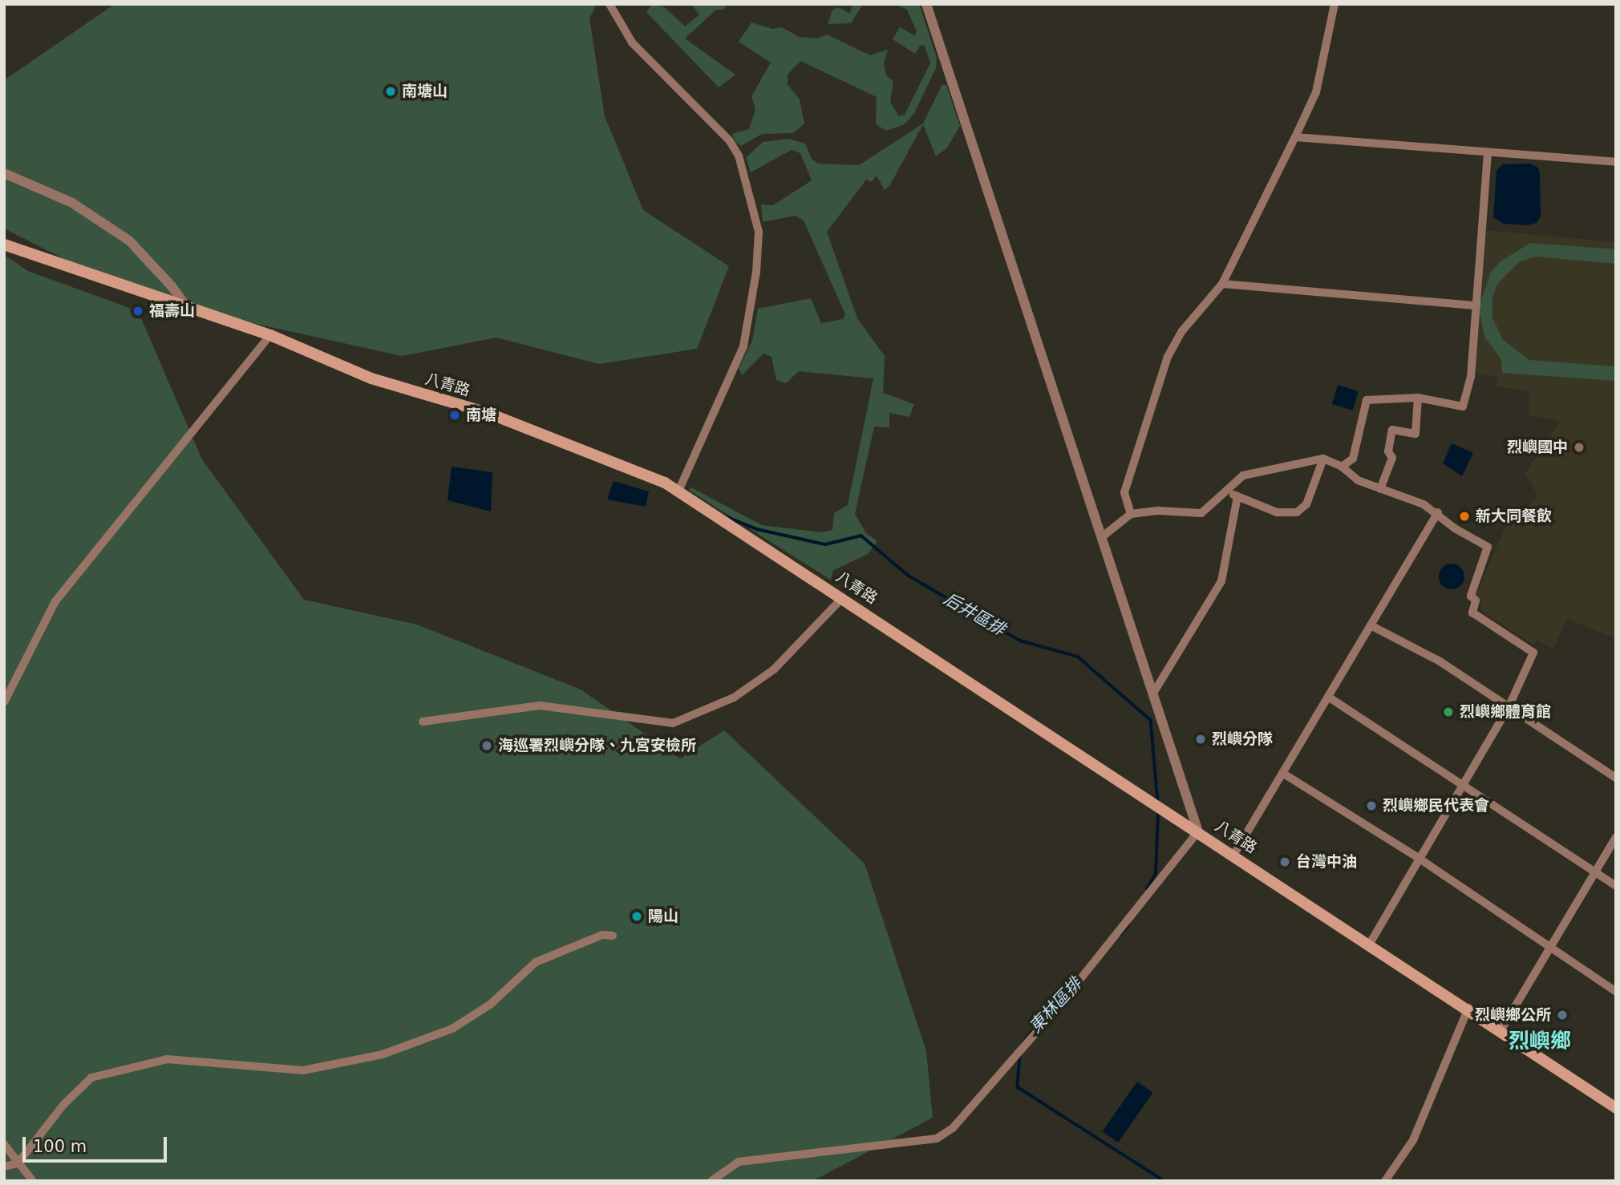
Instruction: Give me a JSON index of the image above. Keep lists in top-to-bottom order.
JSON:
{
  "streets": {
    "main road": ["八青路"]
  },
  "districts": ["烈嶼鄉"],
  "water": ["后井區排", "東林區排"],
  "places": [
    "南塘山",
    "福壽山",
    "南塘",
    "烈嶼國中",
    "新大同餐飲",
    "烈嶼鄉體育館",
    "烈嶼分隊",
    "海巡署烈嶼分隊、九宮安檢所",
    "烈嶼鄉民代表會",
    "台灣中油",
    "陽山",
    "烈嶼鄉公所"
  ],
  "scale_bar": "100 m"
}
